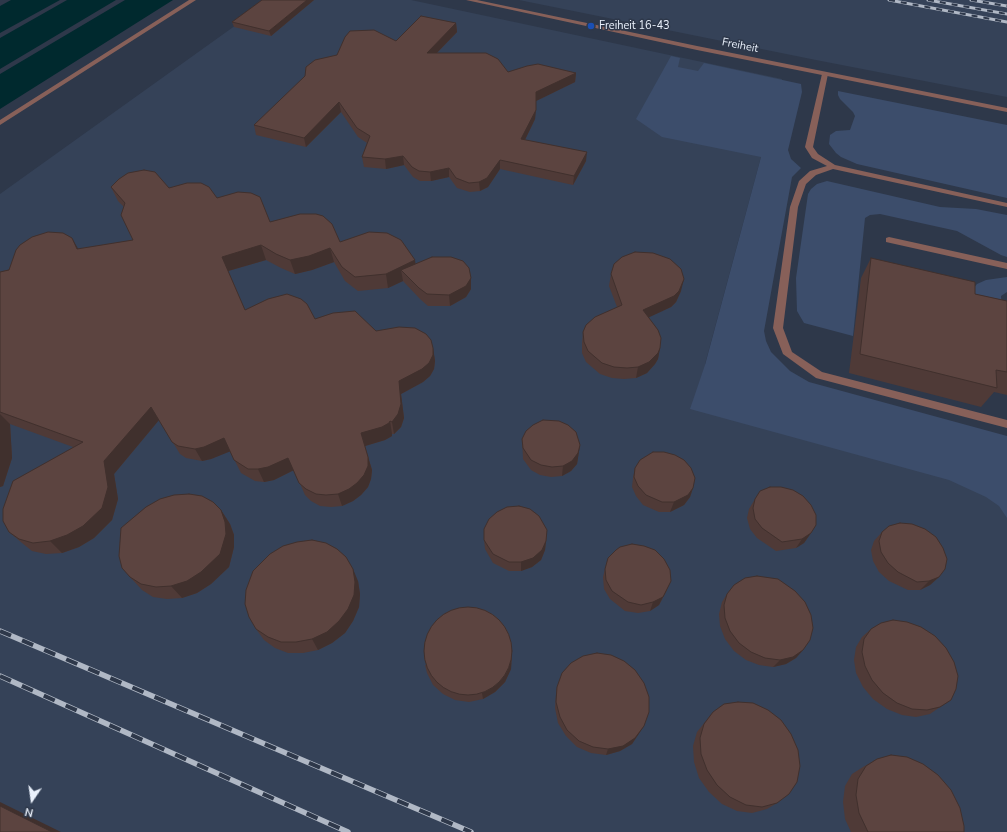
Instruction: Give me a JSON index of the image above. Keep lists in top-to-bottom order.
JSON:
{
  "streets": {
    "street": ["Freiheit"]
  },
  "places": ["Freiheit 16-43"],
  "north": "bottom"
}
